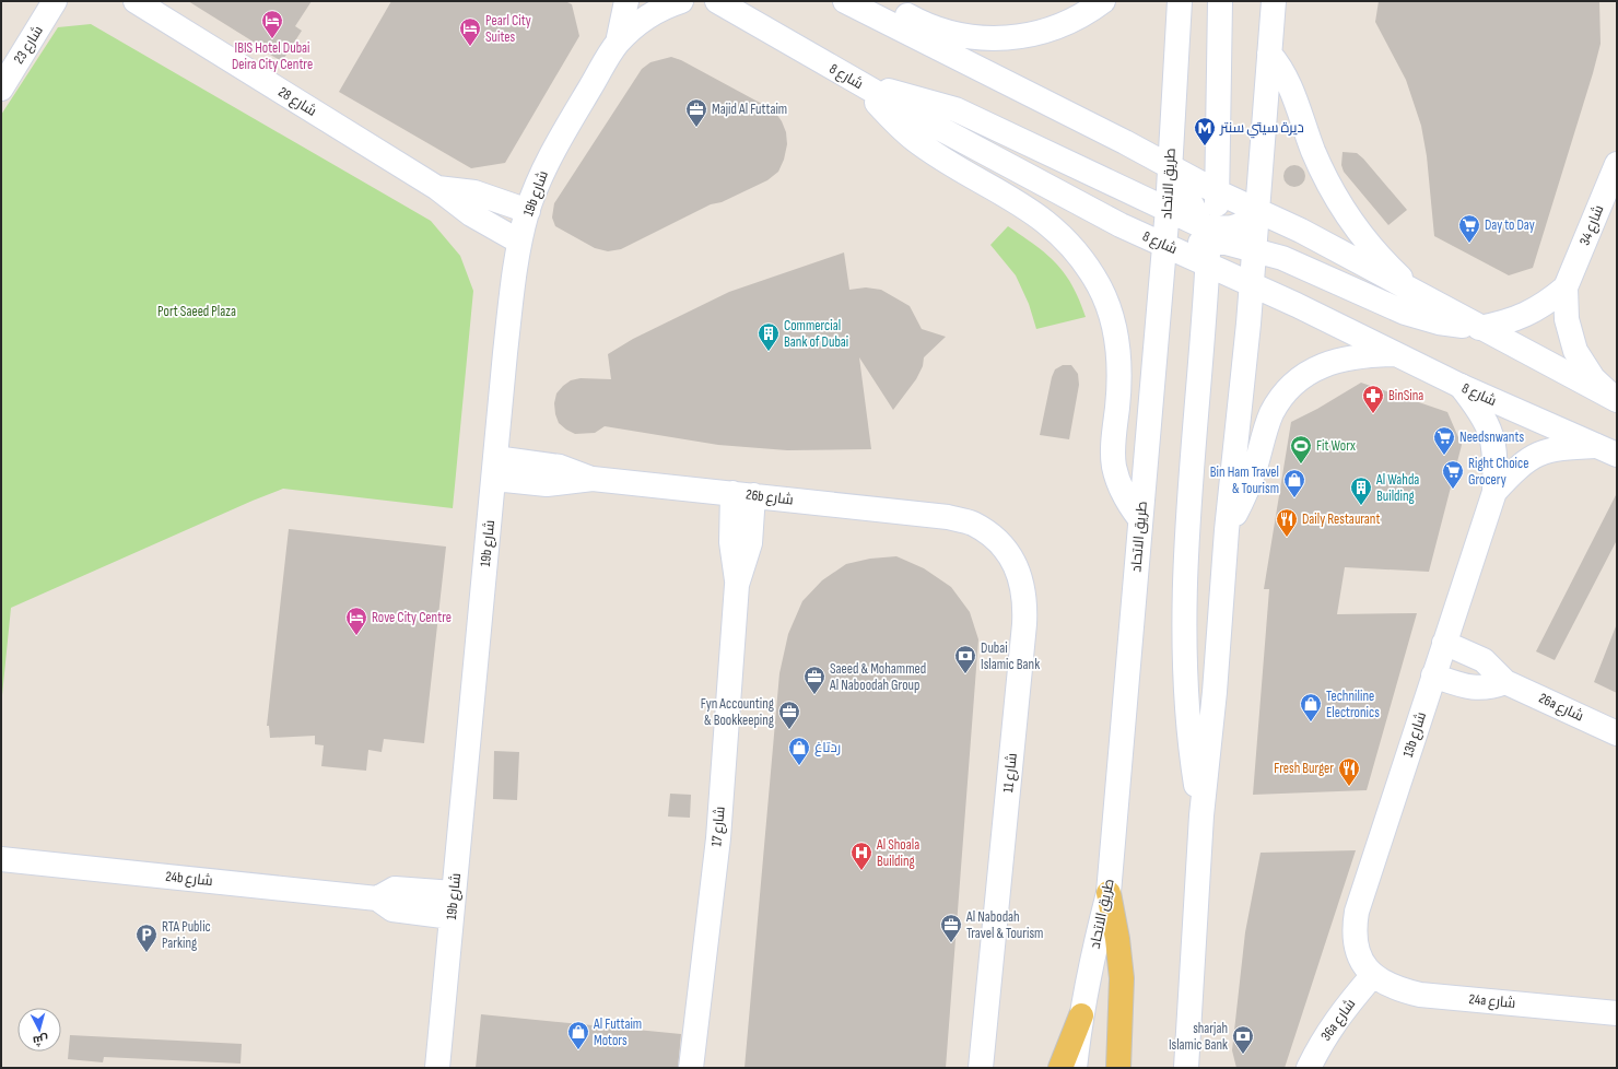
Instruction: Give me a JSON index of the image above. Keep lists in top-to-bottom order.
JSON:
{
  "streets": {
    "street": [
      "شارع 23",
      "شارع 8",
      "شارع 28",
      "طريق الاتحاد",
      "19b شارع",
      "شارع 34",
      "26b شارع",
      "26a شارع",
      "13b شارع",
      "شارع 11",
      "شارع 17",
      "24b شارع",
      "24a شارع",
      "36a شارع"
    ]
  },
  "crossings": [
    ["شارع 8", "طريق الاتحاد"],
    ["شارع 8", "13b شارع"],
    ["شارع 28", "19b شارع"],
    ["19b شارع", "26b شارع"],
    ["19b شارع", "24b شارع"],
    ["26b شارع", "شارع 11"],
    ["26b شارع", "شارع 17"],
    ["26a شارع", "13b شارع"],
    ["13b شارع", "24a شارع"],
    ["13b شارع", "36a شارع"],
    ["24a شارع", "36a شارع"]
  ],
  "parks": ["Port Saeed Plaza"],
  "places": {
    "hotel": ["IBIS Hotel Dubai Deira City Centre", "Pearl City Suites", "Rove City Centre"],
    "office": [
      "Majid Al Futtaim",
      "Saeed & Mohammed Al Naboodah Group",
      "Fyn Accounting & Bookkeeping",
      "Al Nabodah Travel & Tourism"
    ],
    "metro station": ["ديرة سيتي سنتر"],
    "supermarket": ["Day to Day", "Needsnwants", "Right Choice Grocery"],
    "building": ["Commercial Bank of Dubai", "Al Wahda Building"],
    "pharmacy": ["BinSina"],
    "sports": ["Fit Worx"],
    "shop": [
      "Bin Ham Travel & Tourism",
      "Techniline Electronics",
      "ردتاغ",
      "Al Futtaim Motors"
    ],
    "restaurant": ["Daily Restaurant", "Fresh Burger"],
    "bank": ["Dubai Islamic Bank", "sharjah Islamic Bank"],
    "hospital": ["Al Shoala Building"],
    "parking": ["RTA Public Parking"]
  },
  "north": "bottom"
}
